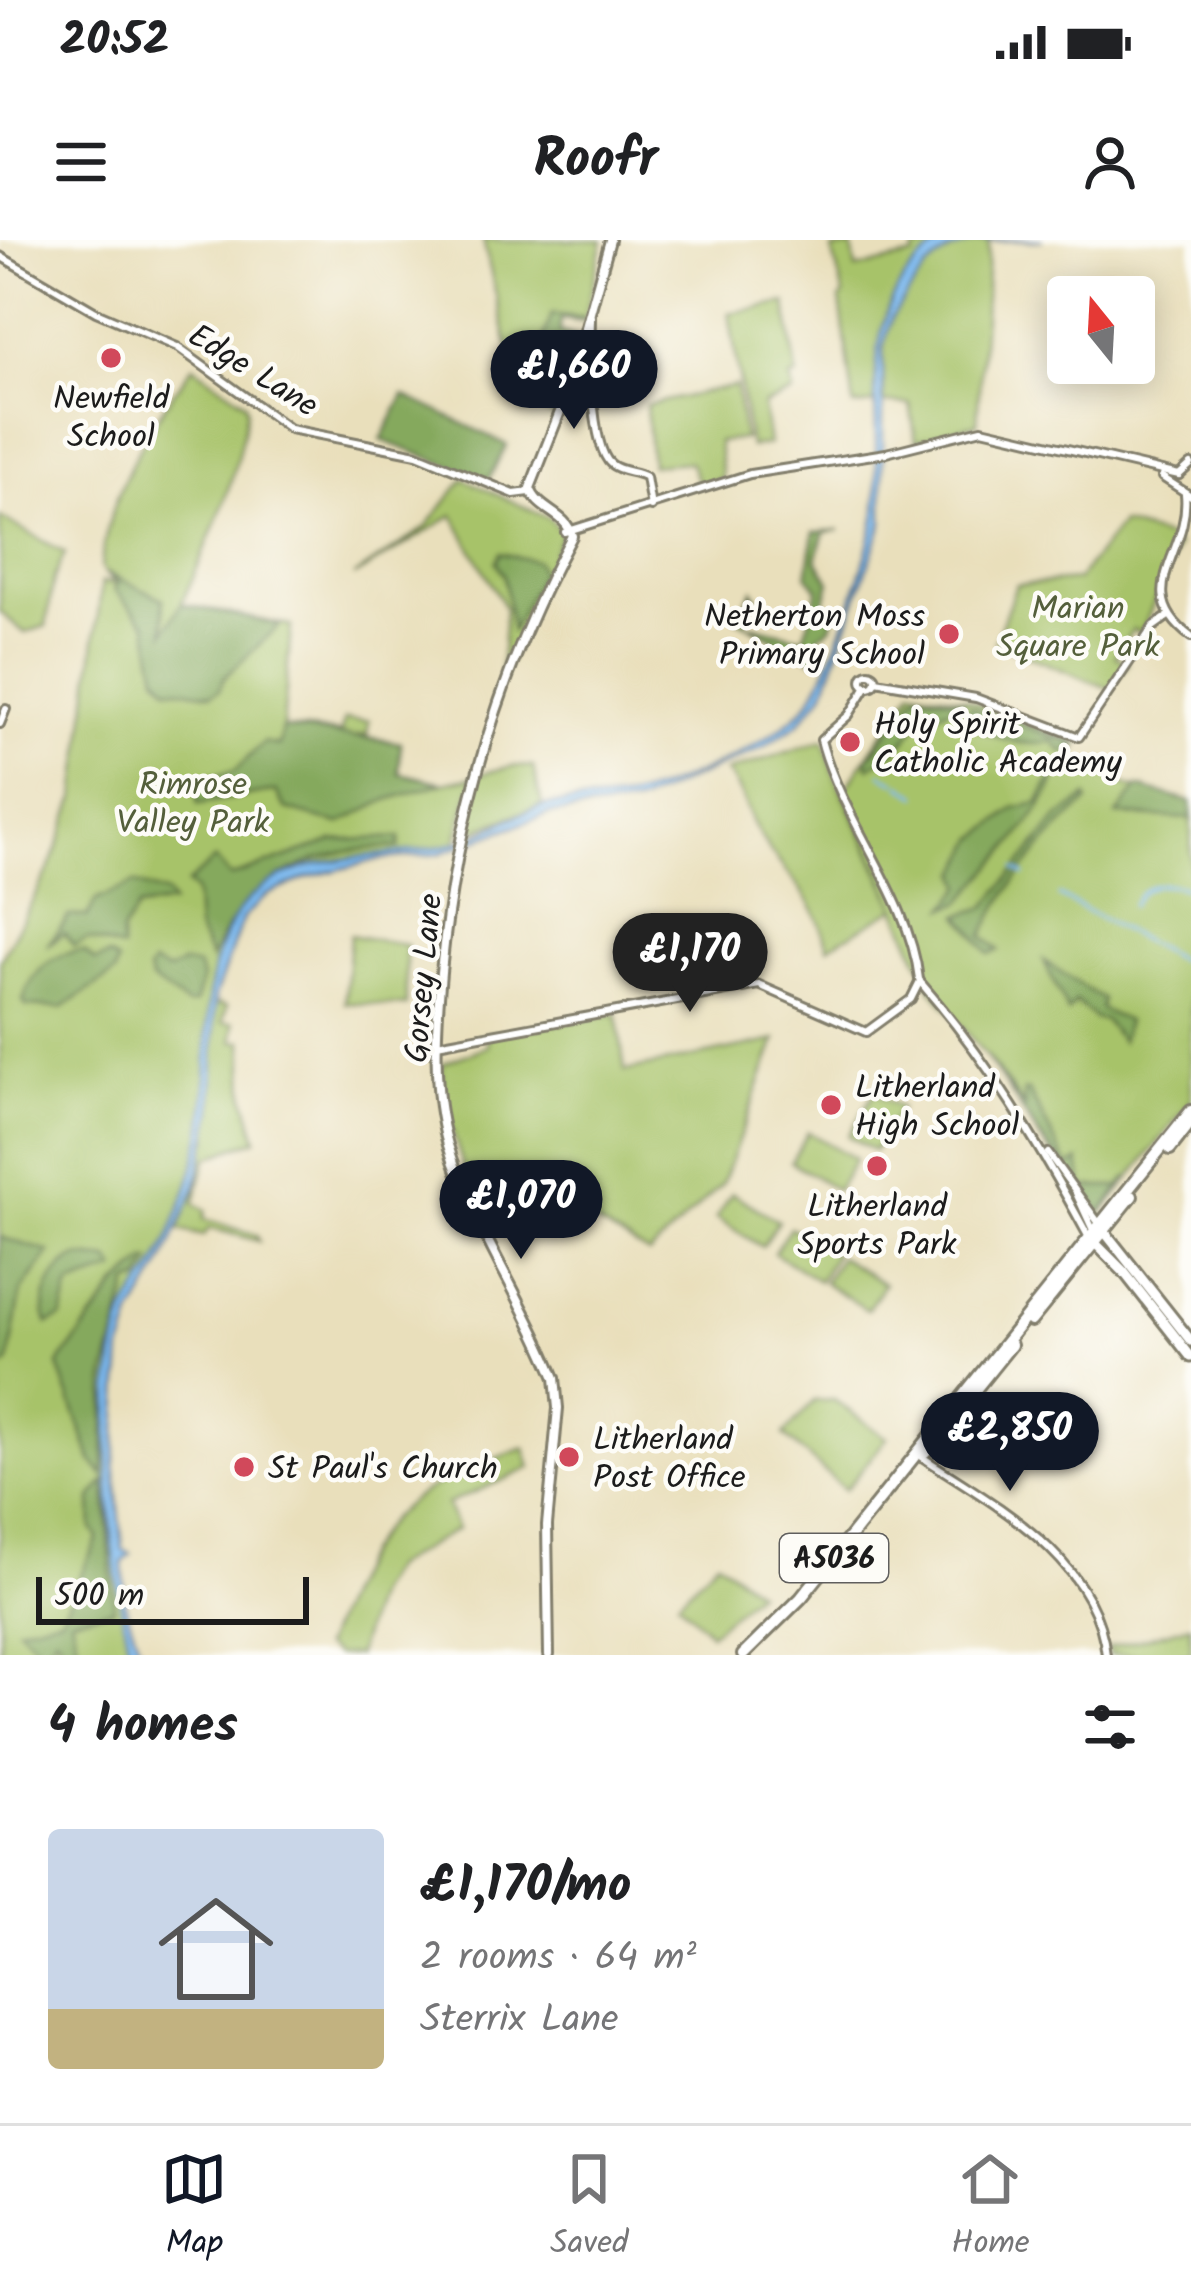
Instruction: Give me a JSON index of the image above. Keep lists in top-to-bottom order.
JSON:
{
  "streets": {
    "highway": ["A5036"],
    "main road": ["Edge Lane", "Gorsey Lane"]
  },
  "crossings": [
    ["Edge Lane", "Gorsey Lane"]
  ],
  "parks": ["Marian Square Park", "Rimrose Valley Park"],
  "places": [
    "Newfield School",
    "Netherton Moss Primary School",
    "Holy Spirit Catholic Academy",
    "Litherland High School",
    "Litherland Sports Park",
    "Litherland Post Office",
    "St Paul's Church"
  ],
  "scale_bar": "500 m",
  "north": "top",
  "page": {
    "status": "20:52",
    "header": "Roofr",
    "price": [
      "£1,660",
      "£1,170",
      "£1,070",
      "£2,850"
    ],
    "scale": "500 m",
    "heading": "4 homes",
    "list": [
      {
        "name": "£1,170/mo",
        "note": "2 rooms · 64 m² · Sterrix Lane"
      }
    ],
    "tabs": ["Map", "Saved", "Home"]
  }
}
